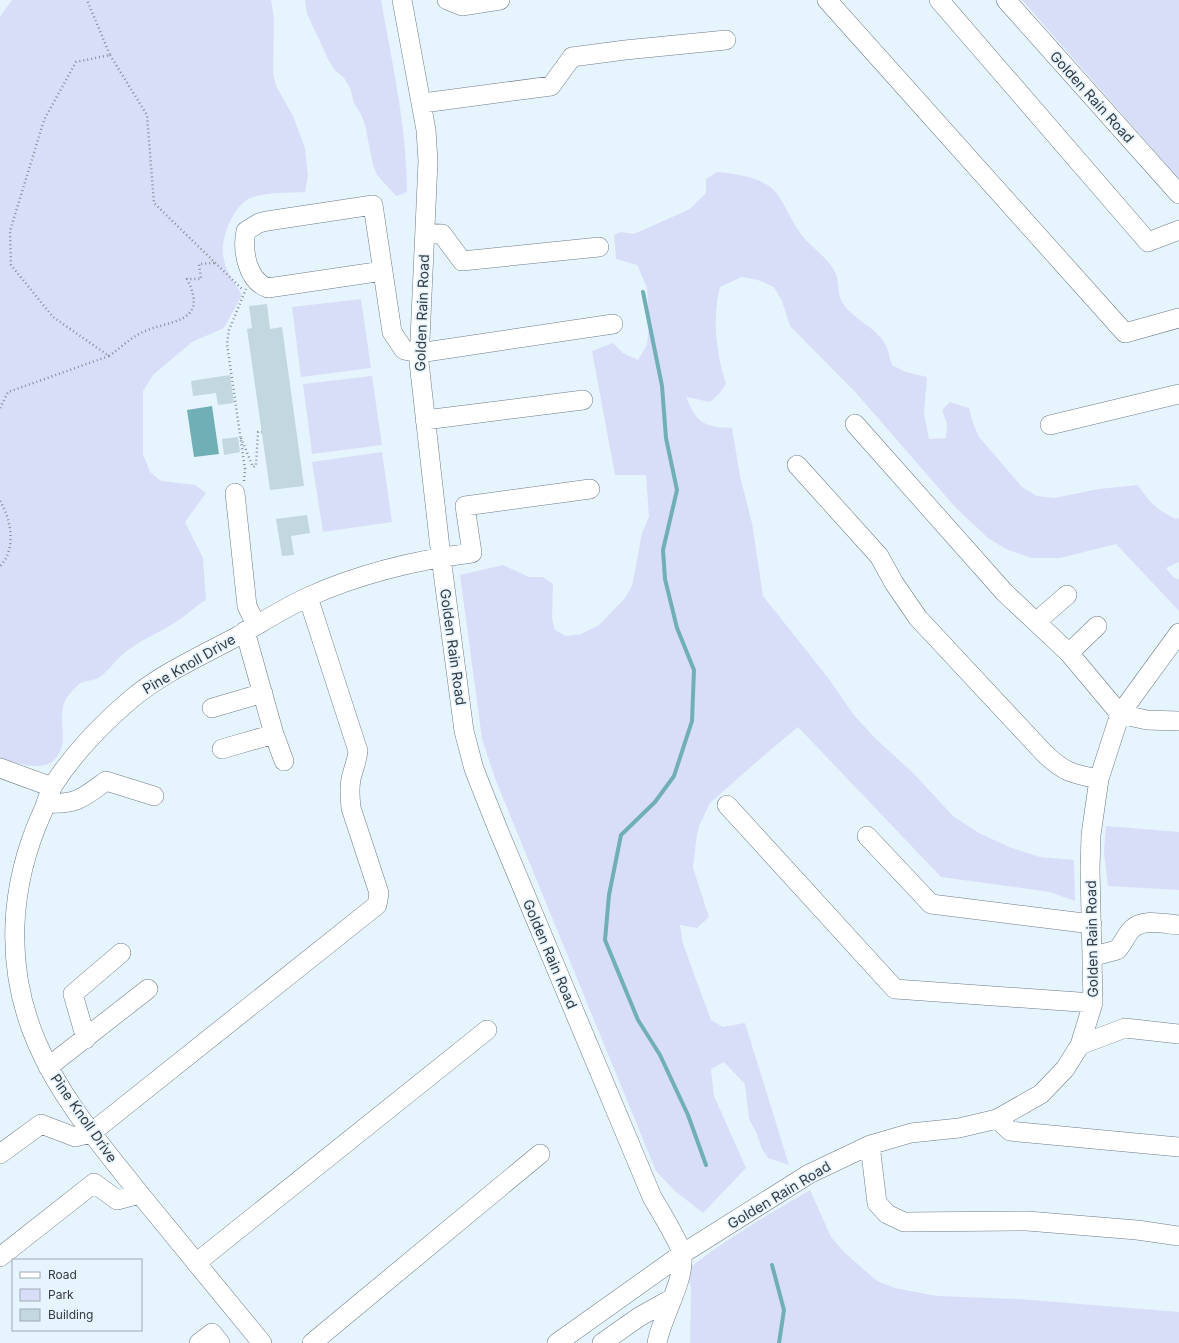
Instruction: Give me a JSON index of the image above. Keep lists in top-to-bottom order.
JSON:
{
  "streets": {
    "street": ["Golden Rain Road", "Pine Knoll Drive"]
  },
  "crossings": [
    ["Golden Rain Road", "Pine Knoll Drive"]
  ],
  "legend": ["Road", "Park", "Building"]
}
